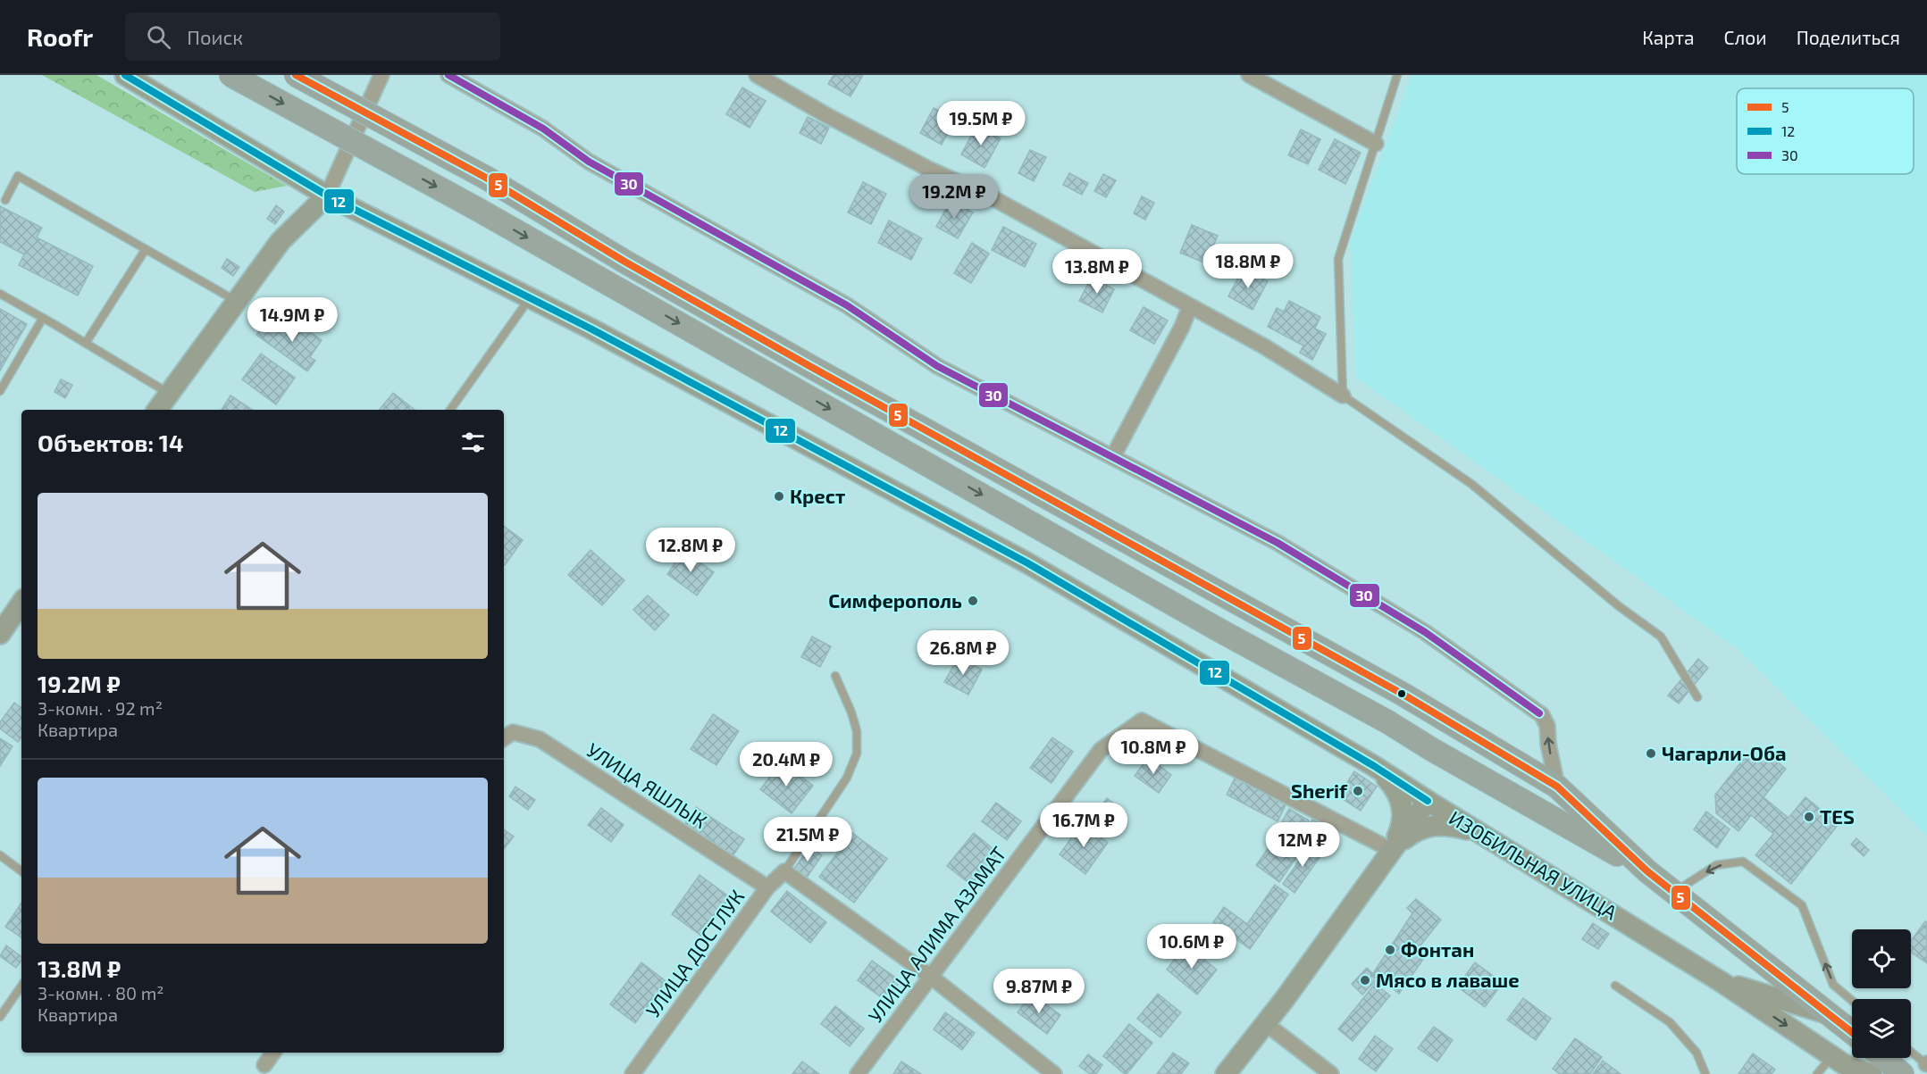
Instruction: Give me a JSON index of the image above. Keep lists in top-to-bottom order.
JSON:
{
  "streets": {
    "main road": ["ИЗОБИЛЬНАЯ УЛИЦА"],
    "street": ["УЛИЦА ЯШЛЫК", "УЛИЦА АЛИМА АЗАМАТ", "УЛИЦА ДОСТЛУК"]
  },
  "crossings": [
    ["УЛИЦА ЯШЛЫК", "УЛИЦА ДОСТЛУК"],
    ["ИЗОБИЛЬНАЯ УЛИЦА", "УЛИЦА АЛИМА АЗАМАТ"]
  ],
  "places": [
    "Крест",
    "Симферополь",
    "Чагарли-Оба",
    "Sherif",
    "TES",
    "Фонтан",
    "Мясо в лаваше"
  ],
  "lines": ["transit line 5", "transit line 12", "transit line 30"],
  "legend": ["5", "12", "30"],
  "page": {
    "header": "Roofr",
    "search": "Поиск",
    "nav": ["Карта", "Слои", "Поделиться"],
    "price": [
      "19.5M ₽",
      "19.2M ₽",
      "18.8M ₽",
      "13.8M ₽",
      "14.9M ₽",
      "12.8M ₽",
      "26.8M ₽",
      "10.8M ₽",
      "20.4M ₽",
      "16.7M ₽",
      "21.5M ₽",
      "12M ₽",
      "10.6M ₽",
      "9.87M ₽"
    ],
    "heading": "Объектов: 14",
    "list": [
      {
        "name": "19.2M ₽",
        "note": "3-комн. · 92 m² · Квартира"
      },
      {
        "name": "13.8M ₽",
        "note": "3-комн. · 80 m² · Квартира"
      }
    ]
  }
}
